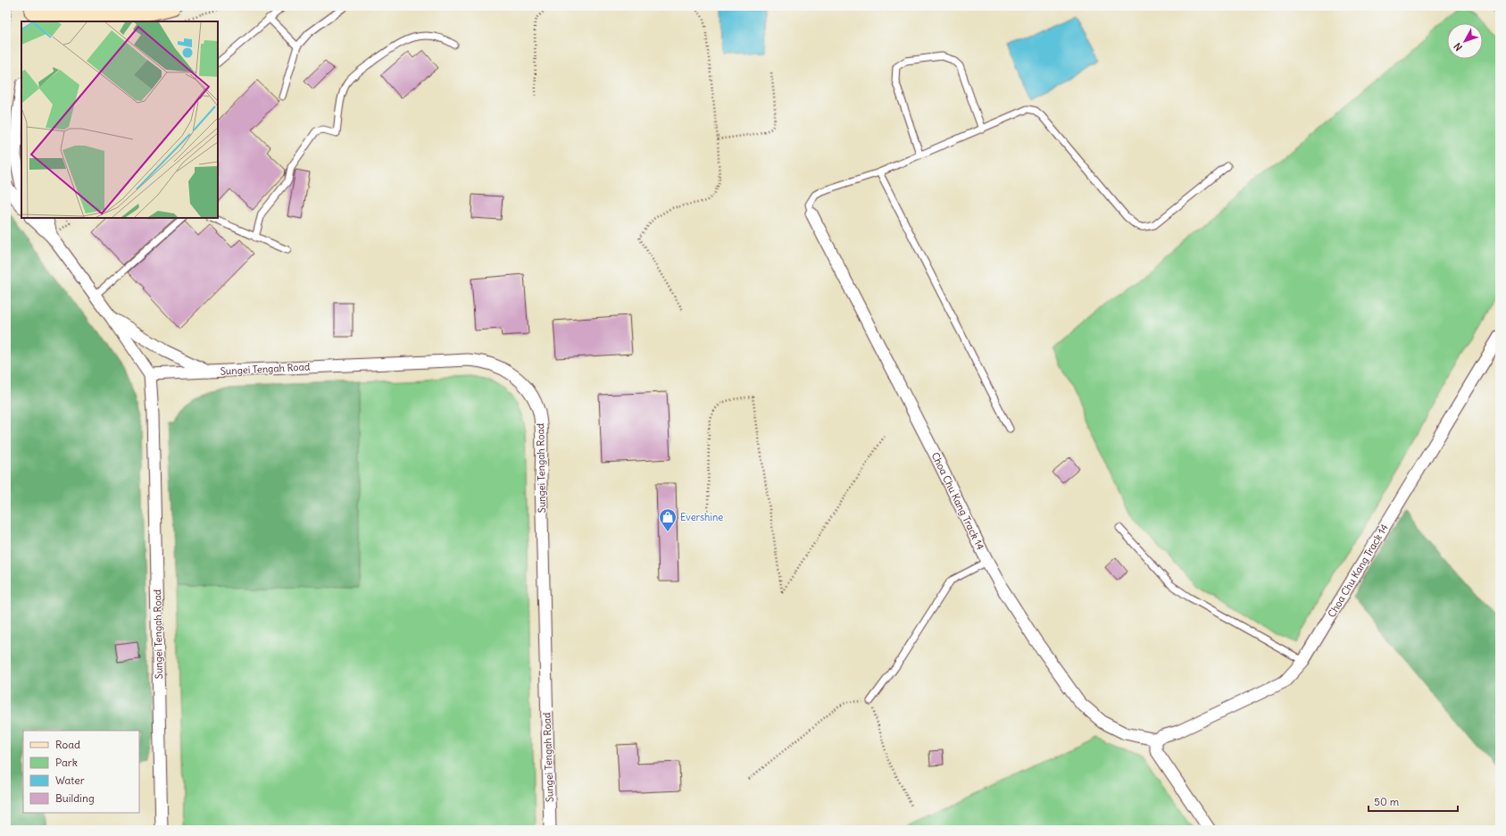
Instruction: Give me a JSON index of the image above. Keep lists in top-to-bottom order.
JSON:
{
  "streets": {
    "street": ["Sungei Tengah Road", "Choa Chu Kang Track 14"]
  },
  "places": {
    "shop": ["Evershine"]
  },
  "legend": [
    "Road",
    "Park",
    "Water",
    "Building"
  ],
  "scale_bar": "50 m",
  "north": "bottom left"
}
